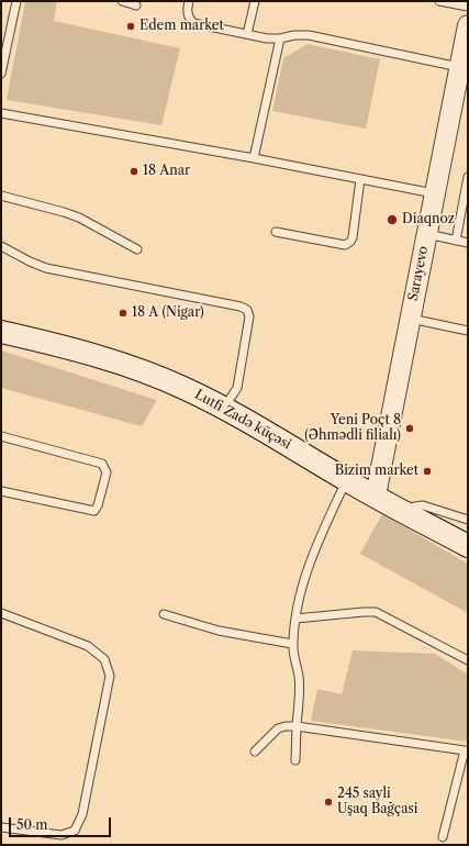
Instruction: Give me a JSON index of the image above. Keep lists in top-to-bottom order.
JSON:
{
  "streets": {
    "main road": ["Lutfi Zadə küçəsi"],
    "street": ["Sarayevo"]
  },
  "crossings": [
    ["Sarayevo", "Lutfi Zadə küçəsi"]
  ],
  "places": [
    "Edem market",
    "18 Anar",
    "Diaqnoz",
    "18 A (Nigar)",
    "Yeni Poçt 8 (Əhmədli filialı)",
    "Bizim market",
    "245 sayli Uşaq Bağçasi"
  ],
  "scale_bar": "50 m"
}
